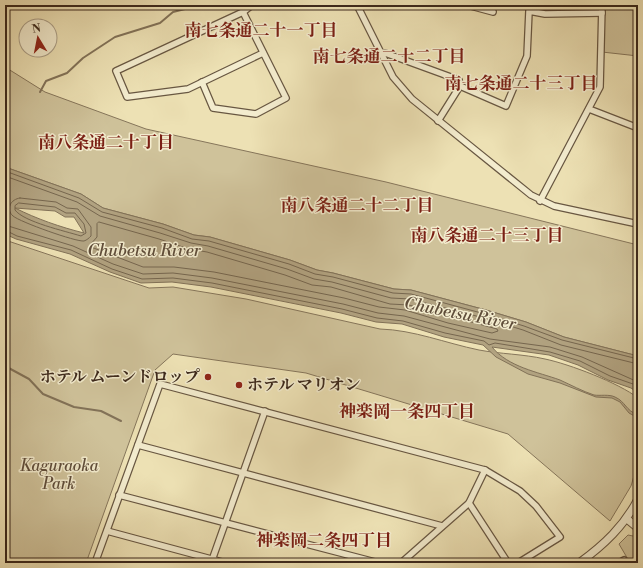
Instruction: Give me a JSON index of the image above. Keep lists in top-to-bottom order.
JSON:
{
  "districts": [
    "南七条通二十一丁目",
    "南七条通二十二丁目",
    "南七条通二十三丁目",
    "南八条通二十丁目",
    "南八条通二十二丁目",
    "南八条通二十三丁目",
    "神楽岡一条四丁目",
    "神楽岡二条四丁目"
  ],
  "water": ["Chubetsu River"],
  "parks": ["Kaguraoka Park"],
  "places": ["ホテル ムーンドロップ", "ホテル マリオン"],
  "north": "top"
}
